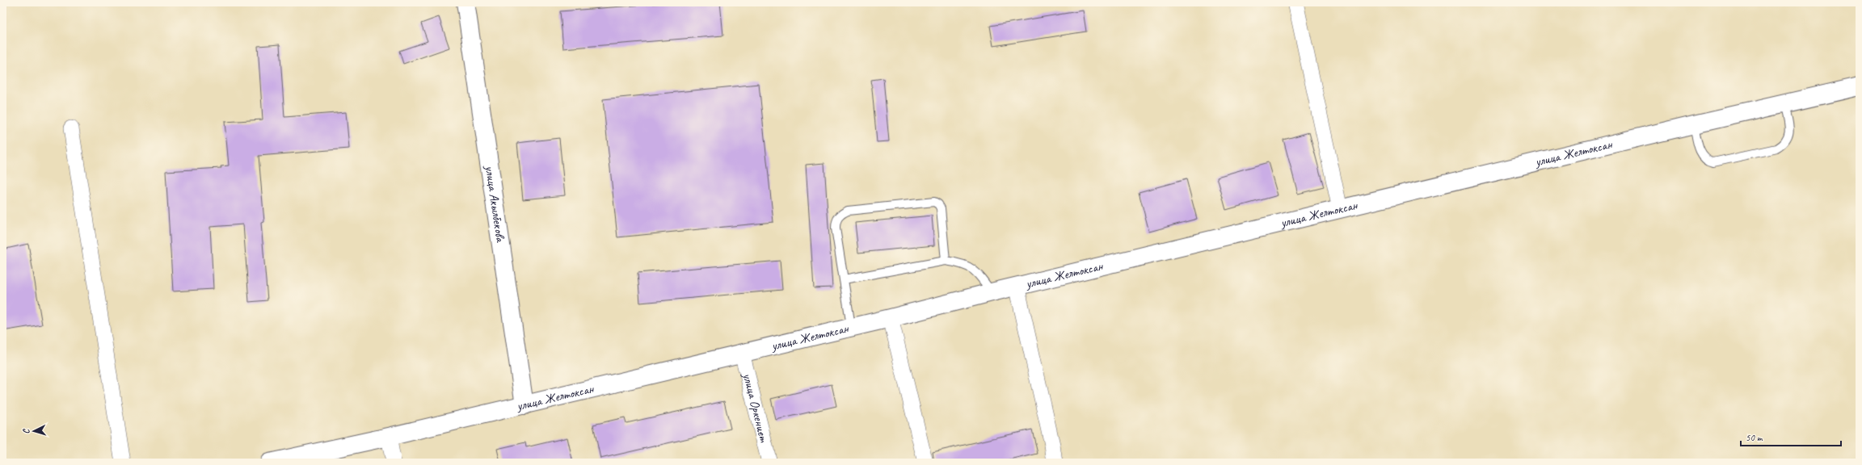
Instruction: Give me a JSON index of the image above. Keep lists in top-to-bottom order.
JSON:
{
  "streets": {
    "street": ["улица Желтоксан", "улица Акылбекова", "улица Оркениет"]
  },
  "crossings": [
    ["улица Желтоксан", "улица Акылбекова"],
    ["улица Желтоксан", "улица Оркениет"]
  ],
  "scale_bar": "50 m",
  "north": "left"
}
